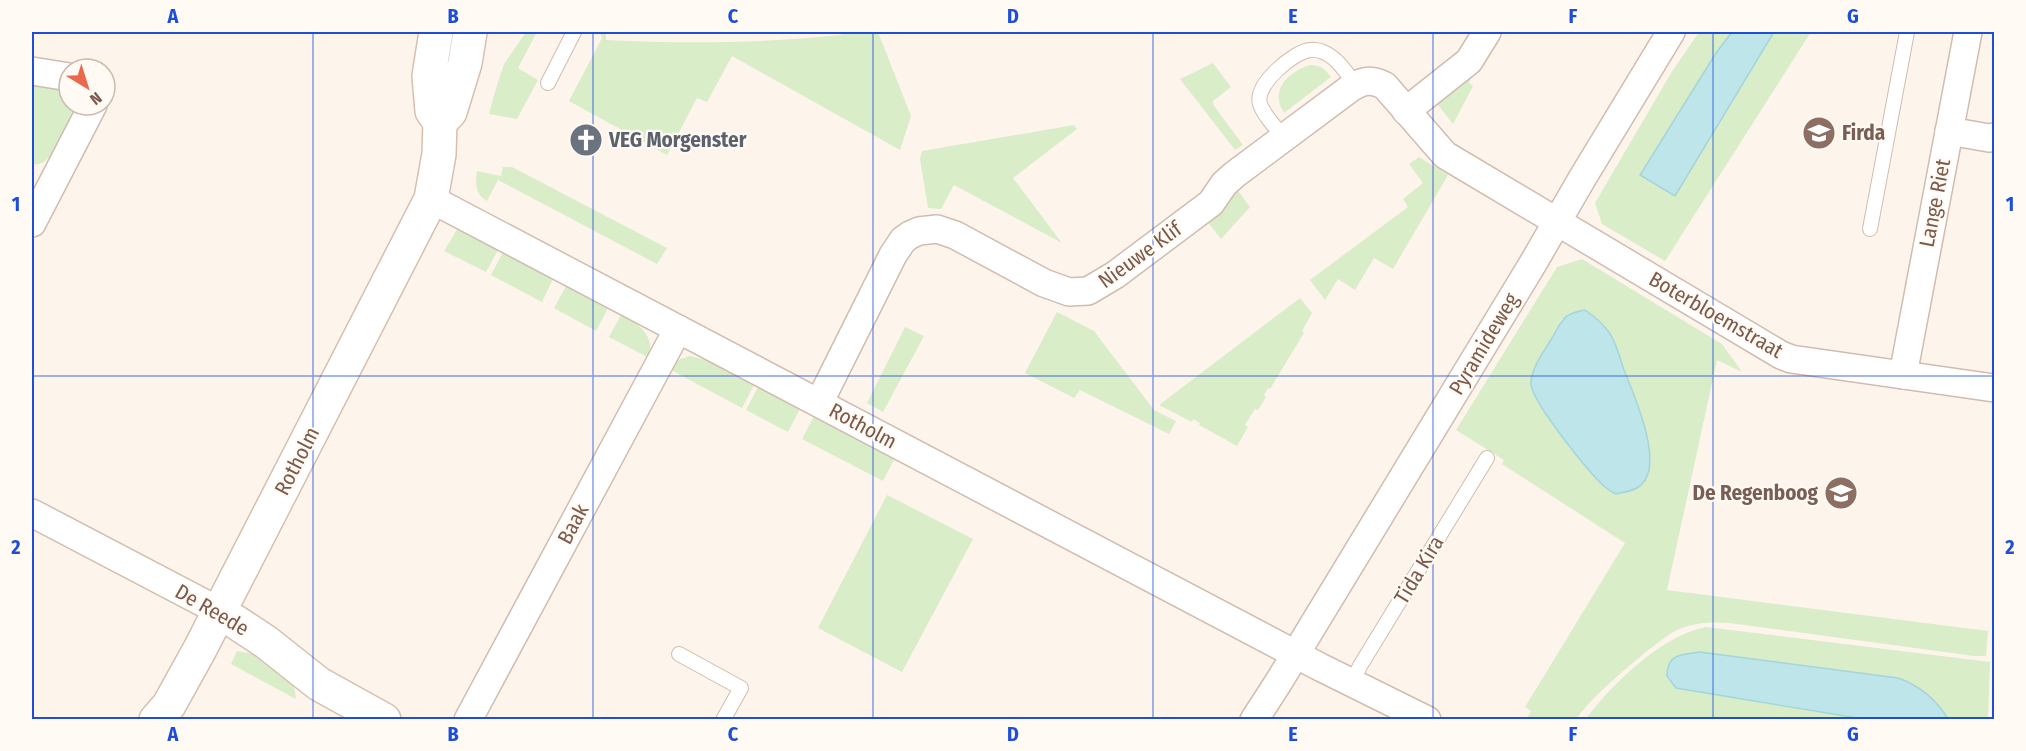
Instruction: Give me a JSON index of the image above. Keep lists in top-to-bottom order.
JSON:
{
  "streets": {
    "street": [
      "Lange Riet",
      "Nieuwe Klif",
      "Boterbloemstraat",
      "Pyramideweg",
      "Rotholm",
      "Baak",
      "De Reede"
    ],
    "lane": ["Tida Kira"]
  },
  "crossings": [
    ["Lange Riet", "Boterbloemstraat"],
    ["Nieuwe Klif", "Rotholm"],
    ["Boterbloemstraat", "Pyramideweg"],
    ["Pyramideweg", "Rotholm"],
    ["Rotholm", "Baak"],
    ["Rotholm", "De Reede"]
  ],
  "places": {
    "school or university": ["Firda", "De Regenboog"],
    "church": ["VEG Morgenster"]
  },
  "north": "bottom right",
  "grid": {
    "columns": [
      "A",
      "B",
      "C",
      "D",
      "E",
      "F",
      "G"
    ],
    "rows": ["1", "2"]
  }
}
